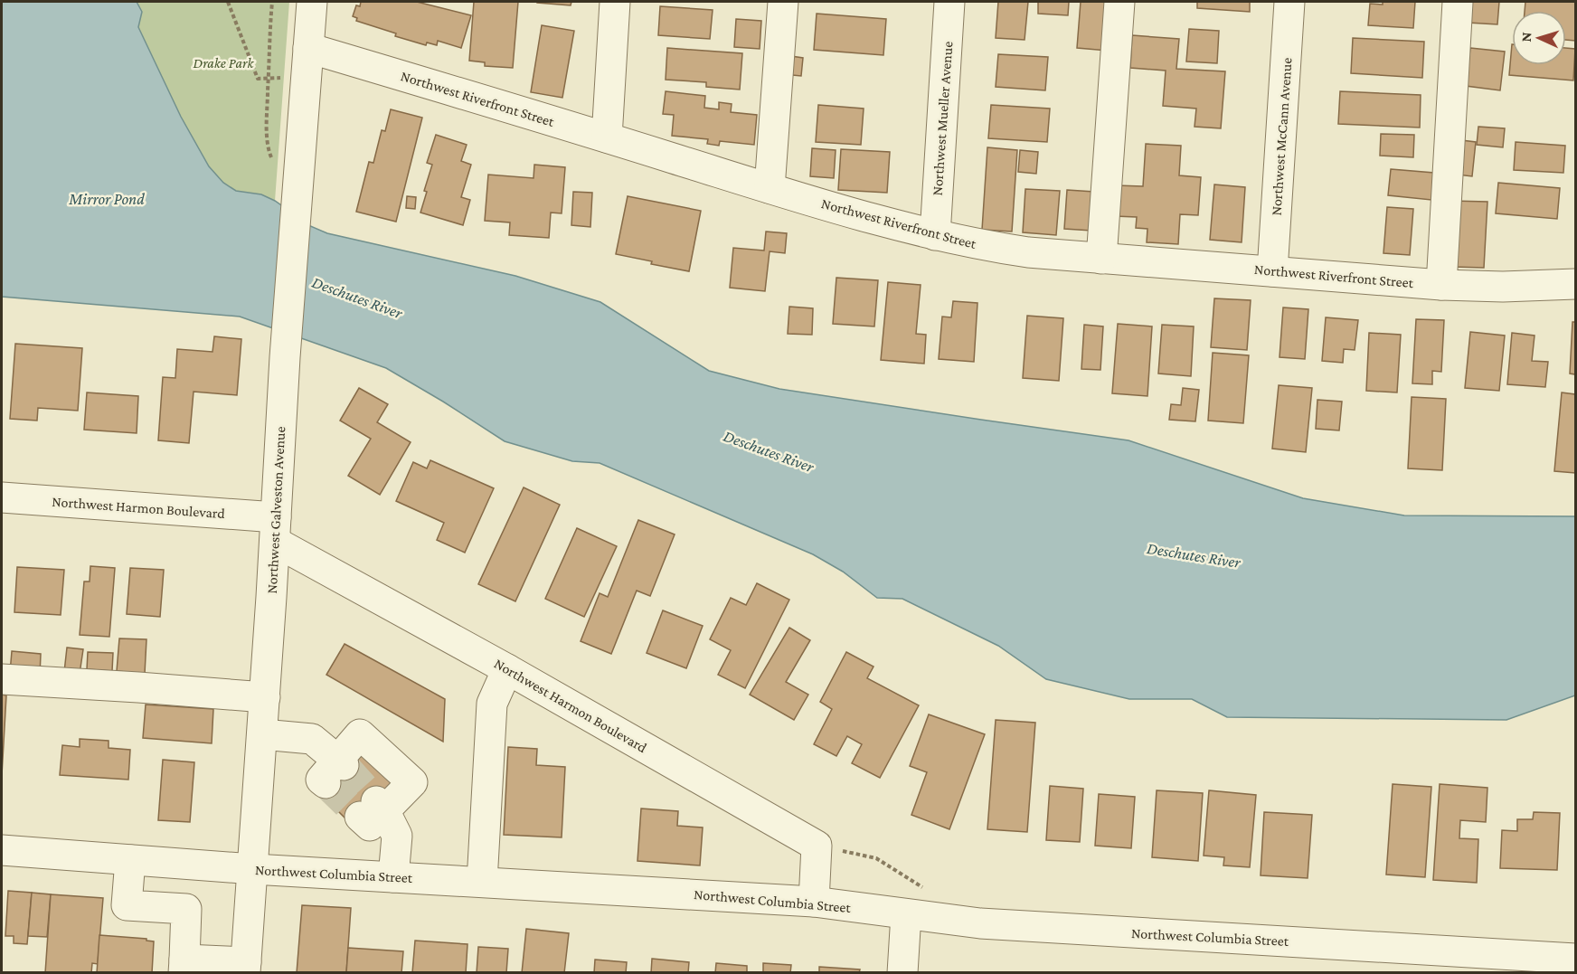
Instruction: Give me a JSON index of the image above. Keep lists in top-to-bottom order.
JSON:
{
  "streets": {
    "street": [
      "Northwest Riverfront Street",
      "Northwest Mueller Avenue",
      "Northwest McCann Avenue",
      "Northwest Harmon Boulevard",
      "Northwest Galveston Avenue",
      "Northwest Columbia Street"
    ]
  },
  "crossings": [
    ["Northwest Riverfront Street", "Northwest Mueller Avenue"],
    ["Northwest Riverfront Street", "Northwest McCann Avenue"],
    ["Northwest Riverfront Street", "Northwest Galveston Avenue"],
    ["Northwest Harmon Boulevard", "Northwest Galveston Avenue"],
    ["Northwest Galveston Avenue", "Northwest Columbia Street"]
  ],
  "water": ["Mirror Pond", "Deschutes River"],
  "parks": ["Drake Park"],
  "north": "left"
}
